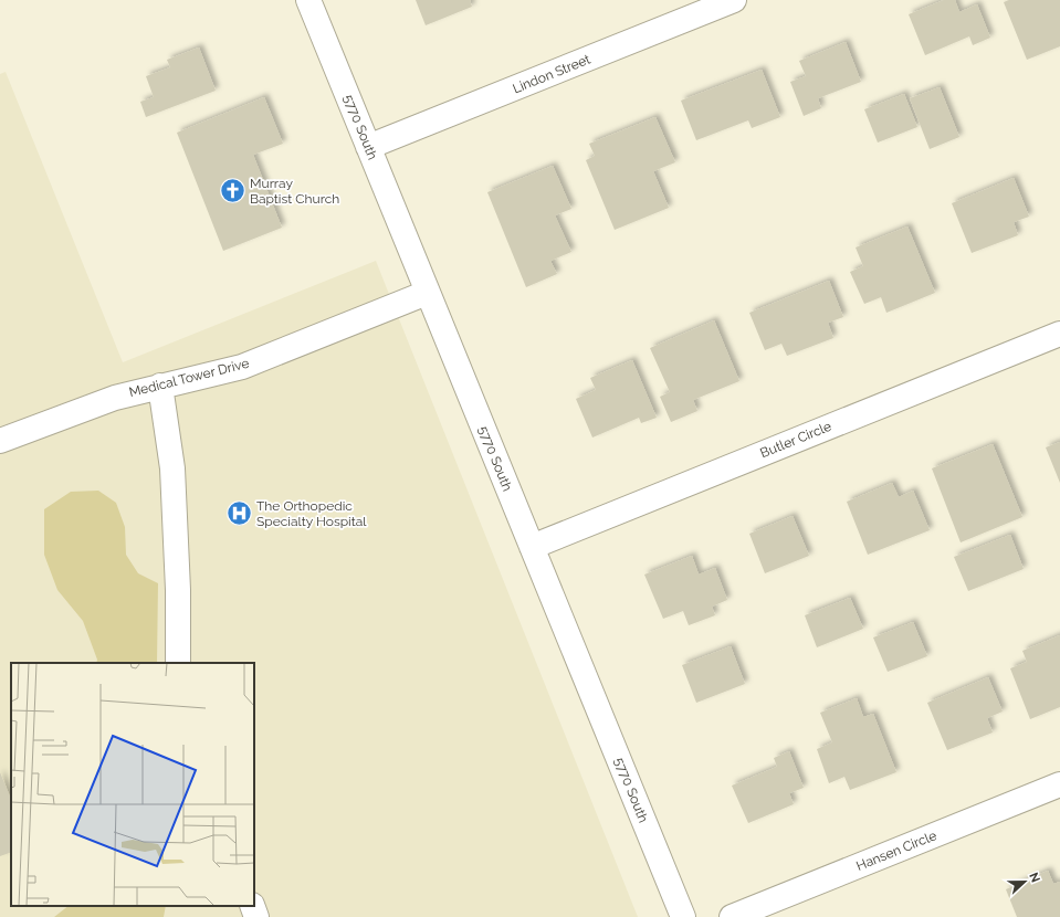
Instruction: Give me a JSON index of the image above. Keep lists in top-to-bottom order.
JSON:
{
  "streets": {
    "street": [
      "Lindon Street",
      "5770 South",
      "Medical Tower Drive",
      "Butler Circle",
      "Hansen Circle"
    ]
  },
  "crossings": [
    ["Lindon Street", "5770 South"],
    ["5770 South", "Medical Tower Drive"],
    ["5770 South", "Butler Circle"]
  ],
  "places": {
    "church": ["Murray Baptist Church"],
    "hospital": ["The Orthopedic Specialty Hospital"]
  },
  "north": "right"
}
